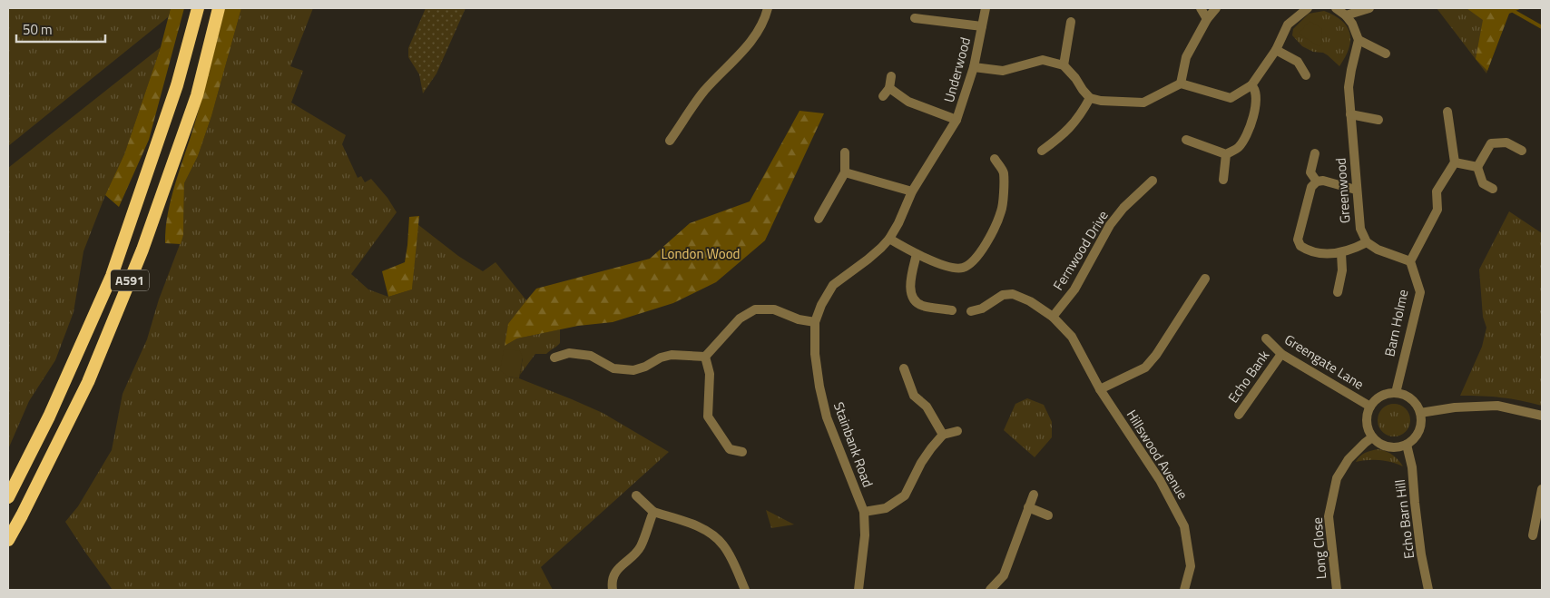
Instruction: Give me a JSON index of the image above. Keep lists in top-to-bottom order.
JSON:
{
  "streets": {
    "highway": ["A591"],
    "street": [
      "Underwood",
      "Greenwood",
      "Fernwood Drive",
      "Barn Holme",
      "Greengate Lane",
      "Echo Bank",
      "Stainbank Road",
      "Hillswood Avenue",
      "Echo Barn Hill",
      "Long Close"
    ]
  },
  "crossings": [
    ["Underwood", "Stainbank Road"],
    ["Fernwood Drive", "Hillswood Avenue"],
    ["Barn Holme", "Greengate Lane"],
    ["Barn Holme", "Echo Barn Hill"],
    ["Barn Holme", "Long Close"],
    ["Greengate Lane", "Echo Bank"],
    ["Greengate Lane", "Echo Barn Hill"],
    ["Greengate Lane", "Long Close"],
    ["Echo Barn Hill", "Long Close"]
  ],
  "parks": ["London Wood"],
  "scale_bar": "50 m"
}
